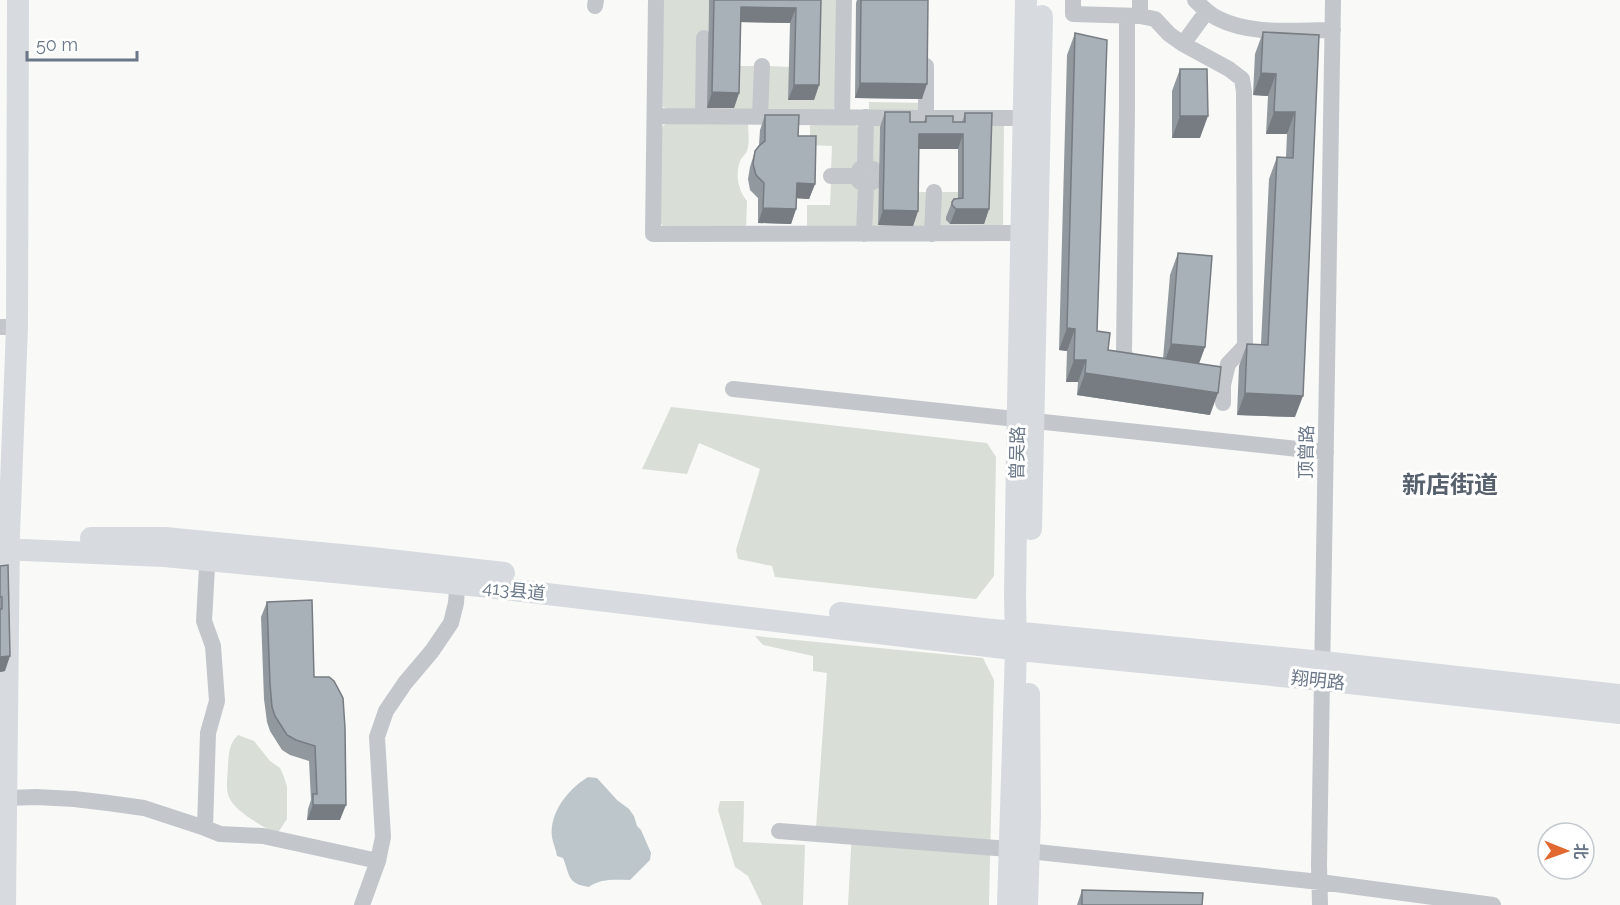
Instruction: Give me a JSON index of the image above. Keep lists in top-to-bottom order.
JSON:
{
  "streets": {
    "street": [
      "顶曾路",
      "曾吴路",
      "413县道",
      "翔明路"
    ]
  },
  "crossings": [
    ["顶曾路", "翔明路"],
    ["曾吴路", "413县道"],
    ["曾吴路", "翔明路"],
    ["413县道", "翔明路"]
  ],
  "districts": ["新店街道"],
  "scale_bar": "50 m",
  "north": "right"
}
